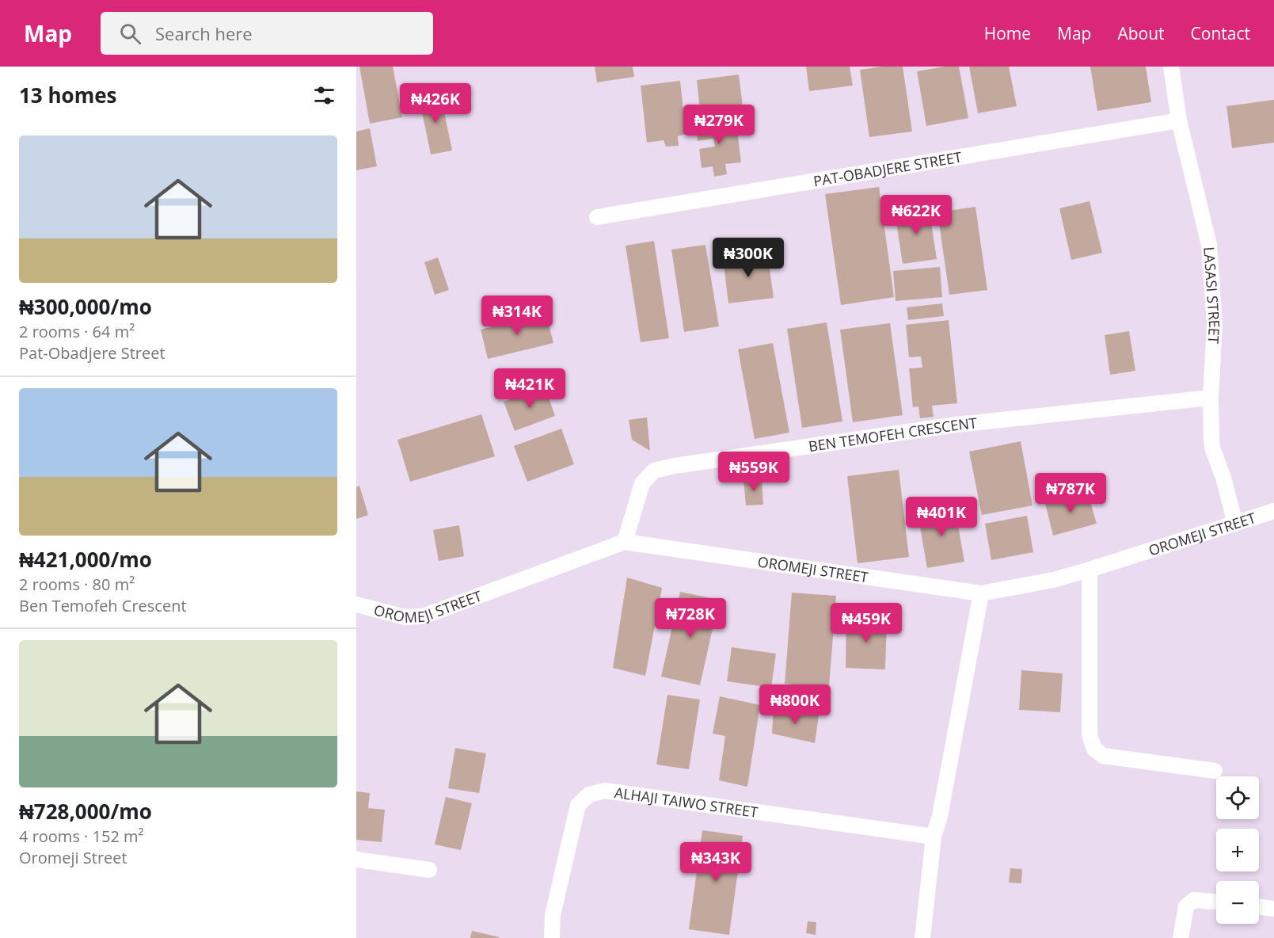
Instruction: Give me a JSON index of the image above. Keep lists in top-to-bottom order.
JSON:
{
  "streets": {
    "street": [
      "PAT-OBADJERE STREET",
      "LASASI STREET",
      "BEN TEMOFEH CRESCENT",
      "OROMEJI STREET",
      "ALHAJI TAIWO STREET"
    ]
  },
  "crossings": [
    ["PAT-OBADJERE STREET", "LASASI STREET"],
    ["LASASI STREET", "BEN TEMOFEH CRESCENT"],
    ["LASASI STREET", "OROMEJI STREET"],
    ["BEN TEMOFEH CRESCENT", "OROMEJI STREET"]
  ],
  "page": {
    "header": "Map",
    "search": "Search here",
    "nav": [
      "Home",
      "Map",
      "About",
      "Contact"
    ],
    "heading": "13 homes",
    "price": [
      "₦426K",
      "₦279K",
      "₦622K",
      "₦300K",
      "₦314K",
      "₦421K",
      "₦559K",
      "₦787K",
      "₦401K",
      "₦728K",
      "₦459K",
      "₦800K",
      "₦343K"
    ],
    "list": [
      {
        "name": "₦300,000/mo",
        "note": "2 rooms · 64 m² · Pat-Obadjere Street"
      },
      {
        "name": "₦421,000/mo",
        "note": "2 rooms · 80 m² · Ben Temofeh Crescent"
      },
      {
        "name": "₦728,000/mo",
        "note": "4 rooms · 152 m² · Oromeji Street"
      }
    ],
    "map_buttons": ["+", "−"]
  }
}
